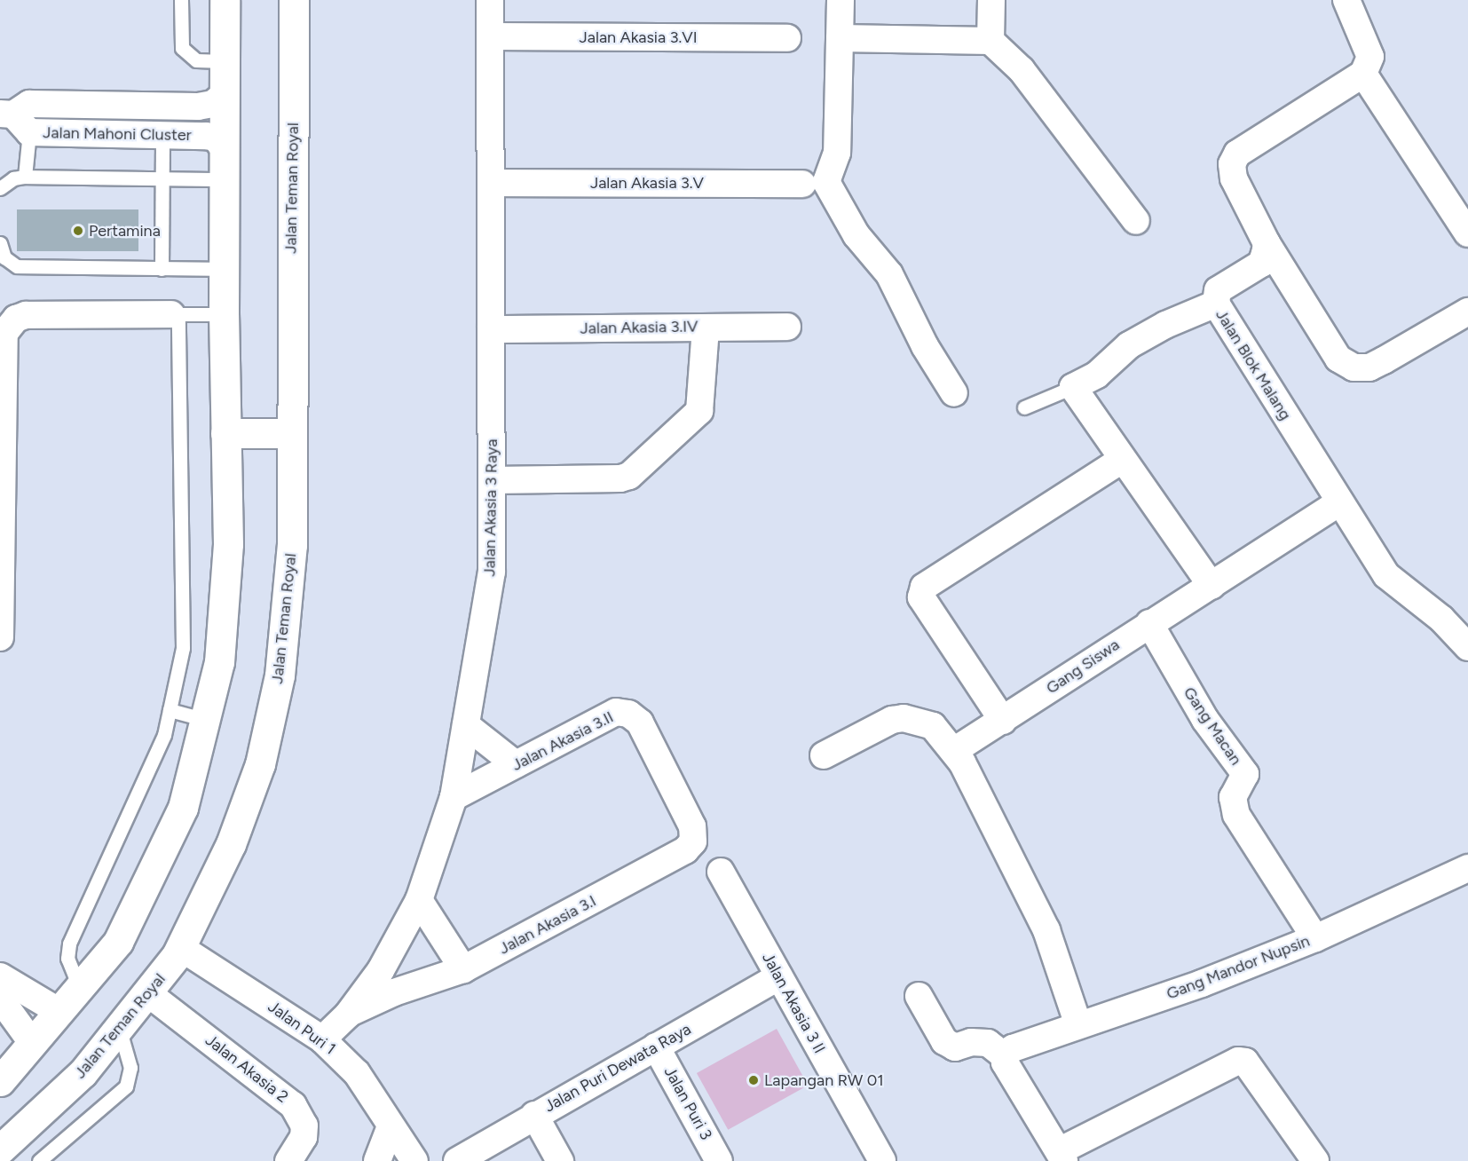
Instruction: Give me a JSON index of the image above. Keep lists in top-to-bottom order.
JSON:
{
  "streets": {
    "street": [
      "Jalan Akasia 3.VI",
      "Jalan Mahoni Cluster",
      "Jalan Akasia 3.V",
      "Jalan Teman Royal",
      "Jalan Akasia 3.IV",
      "Jalan Blok Malang",
      "Jalan Akasia 3 Raya",
      "Gang Siswa",
      "Gang Macan",
      "Jalan Akasia 3.II",
      "Jalan Akasia 3.I",
      "Gang Mandor Nupsin",
      "Jalan Akasia 3 II",
      "Jalan Puri 1",
      "Jalan Puri Dewata Raya",
      "Jalan Akasia 2",
      "Jalan Puri 3"
    ]
  },
  "crossings": [
    ["Jalan Akasia 3.VI", "Jalan Akasia 3 Raya"],
    ["Jalan Akasia 3.V", "Jalan Akasia 3 Raya"],
    ["Jalan Teman Royal", "Jalan Puri 1"],
    ["Jalan Teman Royal", "Jalan Akasia 2"],
    ["Jalan Akasia 3.IV", "Jalan Akasia 3 Raya"],
    ["Jalan Blok Malang", "Gang Siswa"],
    ["Jalan Akasia 3 Raya", "Jalan Akasia 3.II"],
    ["Jalan Akasia 3 Raya", "Jalan Akasia 3.I"],
    ["Jalan Akasia 3 Raya", "Jalan Puri 1"],
    ["Gang Siswa", "Gang Macan"],
    ["Gang Macan", "Gang Mandor Nupsin"],
    ["Jalan Akasia 3.II", "Jalan Akasia 3.I"],
    ["Jalan Akasia 3 II", "Jalan Puri Dewata Raya"],
    ["Jalan Puri Dewata Raya", "Jalan Puri 3"]
  ],
  "places": ["Pertamina", "Lapangan RW 01"]
}
